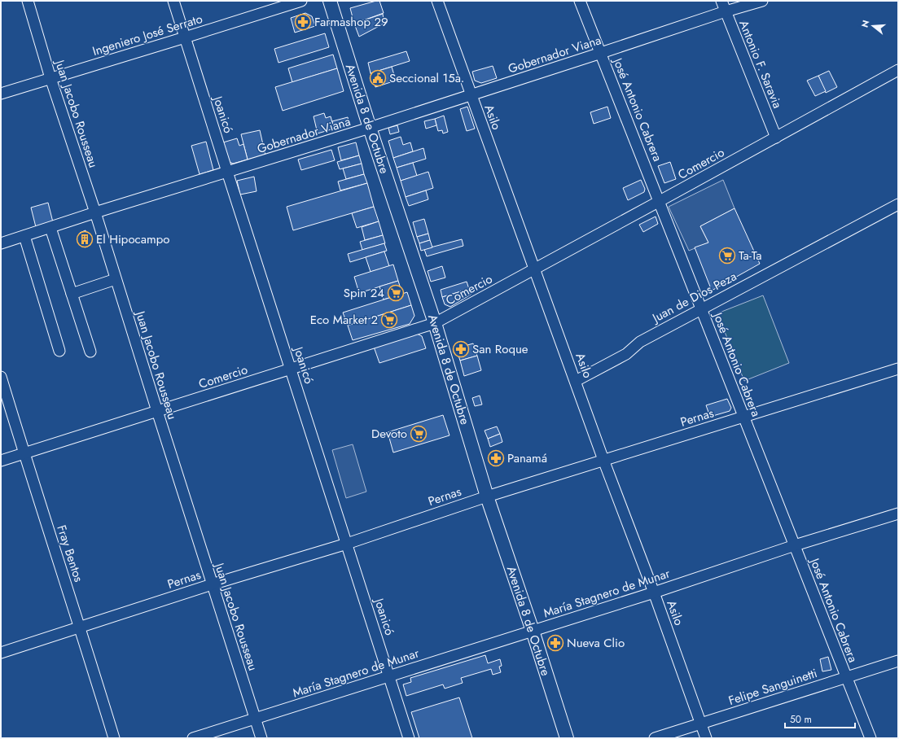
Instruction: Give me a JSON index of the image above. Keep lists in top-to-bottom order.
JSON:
{
  "streets": {
    "main road": ["Avenida 8 de Octubre"],
    "street": [
      "Ingeniero José Serrato",
      "Gobernador Viana",
      "Antonio F. Saravia",
      "José Antonio Cabrera",
      "Juan Jacobo Rousseau",
      "Joanicó",
      "Asilo",
      "Comercio",
      "Juan de Dios Peza",
      "Pernas",
      "Fray Bentos",
      "María Stagnero de Munar",
      "Felipe Sanguinetti"
    ]
  },
  "crossings": [
    ["Ingeniero José Serrato", "Juan Jacobo Rousseau"],
    ["Ingeniero José Serrato", "Joanicó"],
    ["Gobernador Viana", "Antonio F. Saravia"],
    ["Gobernador Viana", "José Antonio Cabrera"],
    ["Gobernador Viana", "Juan Jacobo Rousseau"],
    ["Gobernador Viana", "Joanicó"],
    ["Gobernador Viana", "Asilo"],
    ["Gobernador Viana", "Avenida 8 de Octubre"],
    ["Antonio F. Saravia", "Comercio"],
    ["José Antonio Cabrera", "Comercio"],
    ["José Antonio Cabrera", "Juan de Dios Peza"],
    ["José Antonio Cabrera", "Pernas"],
    ["José Antonio Cabrera", "María Stagnero de Munar"],
    ["José Antonio Cabrera", "Felipe Sanguinetti"],
    ["Juan Jacobo Rousseau", "Comercio"],
    ["Juan Jacobo Rousseau", "Pernas"],
    ["Juan Jacobo Rousseau", "María Stagnero de Munar"],
    ["Joanicó", "Comercio"],
    ["Joanicó", "Pernas"],
    ["Joanicó", "María Stagnero de Munar"],
    ["Asilo", "Comercio"],
    ["Asilo", "Juan de Dios Peza"],
    ["Asilo", "Pernas"],
    ["Asilo", "María Stagnero de Munar"],
    ["Asilo", "Felipe Sanguinetti"],
    ["Avenida 8 de Octubre", "Comercio"],
    ["Avenida 8 de Octubre", "Pernas"],
    ["Avenida 8 de Octubre", "María Stagnero de Munar"],
    ["Comercio", "Fray Bentos"],
    ["Pernas", "Fray Bentos"]
  ],
  "places": {
    "pharmacy": [
      "Farmashop 29",
      "San Roque",
      "Panamá",
      "Nueva Clio"
    ],
    "public building": ["Seccional 15a."],
    "building": ["El Hipocampo"],
    "supermarket": [
      "Ta-Ta",
      "Spin 24",
      "Eco Market 2",
      "Devoto"
    ]
  },
  "scale_bar": "50 m",
  "north": "left"
}
